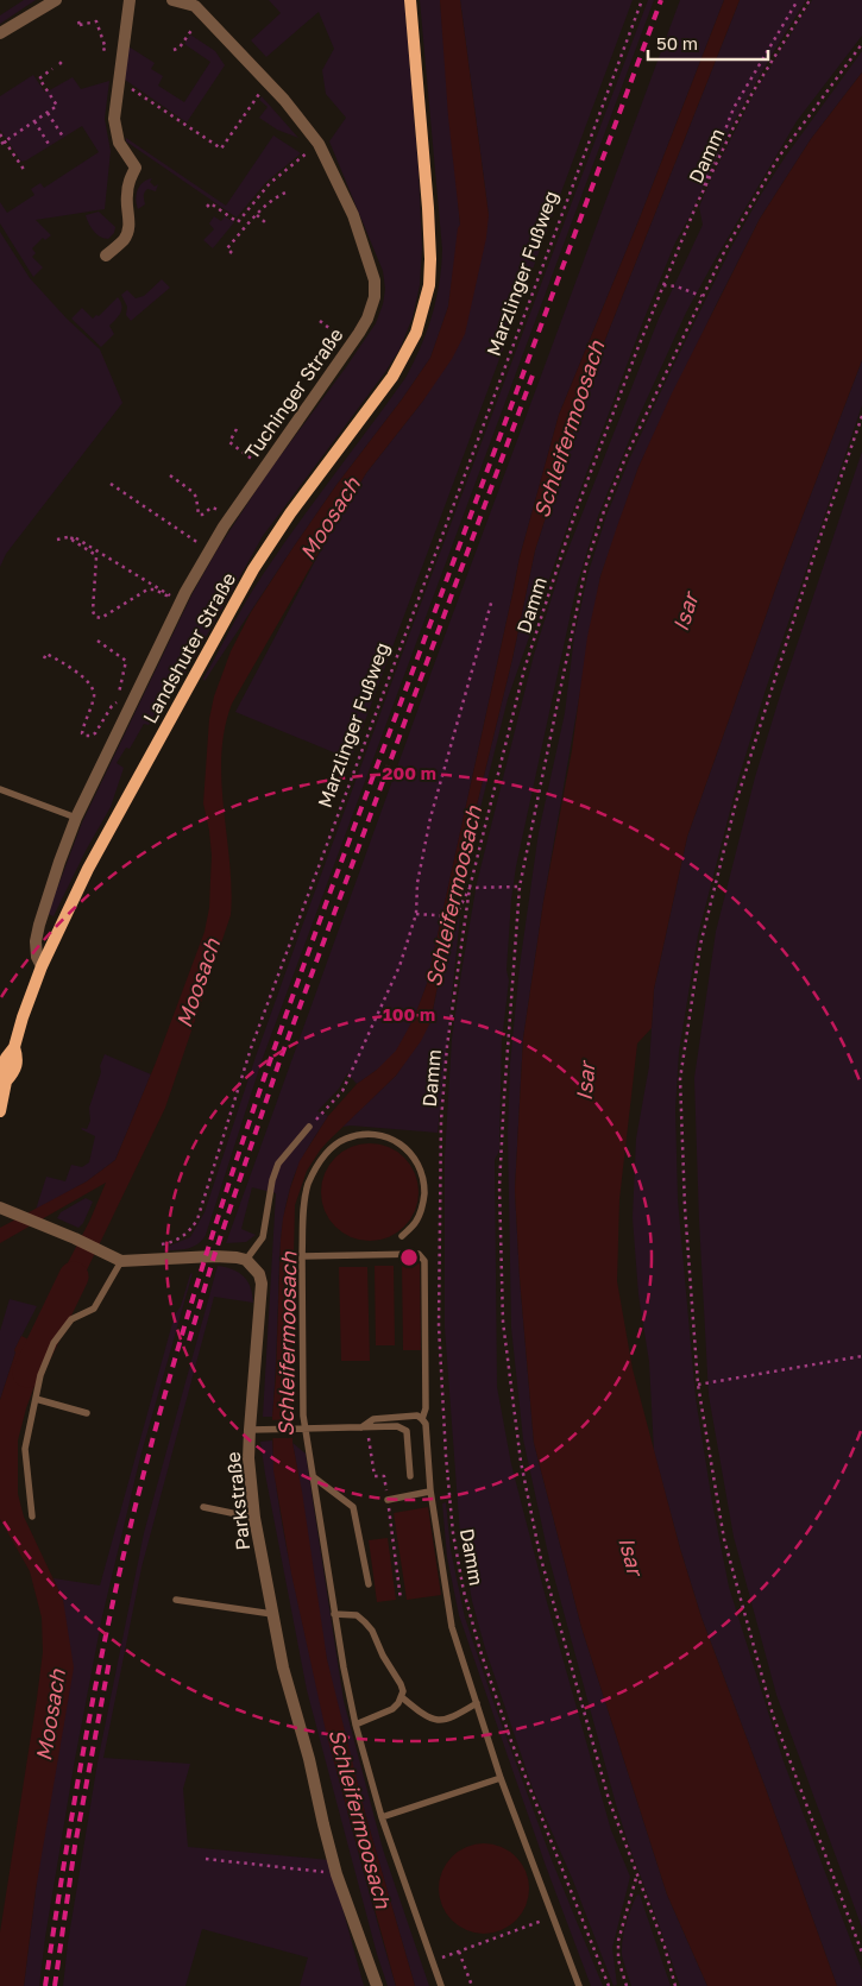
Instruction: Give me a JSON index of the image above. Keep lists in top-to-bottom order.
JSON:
{
  "streets": {
    "main road": ["Landshuter Straße"],
    "street": ["Tuchinger Straße", "Parkstraße"],
    "path": ["Damm", "Marzlinger Fußweg"]
  },
  "crossings": [
    ["Tuchinger Straße", "Landshuter Straße"]
  ],
  "water": ["Schleifermoosach", "Moosach", "Isar"],
  "scale_bar": "50 m",
  "rings": ["200 m", "100 m"]
}
